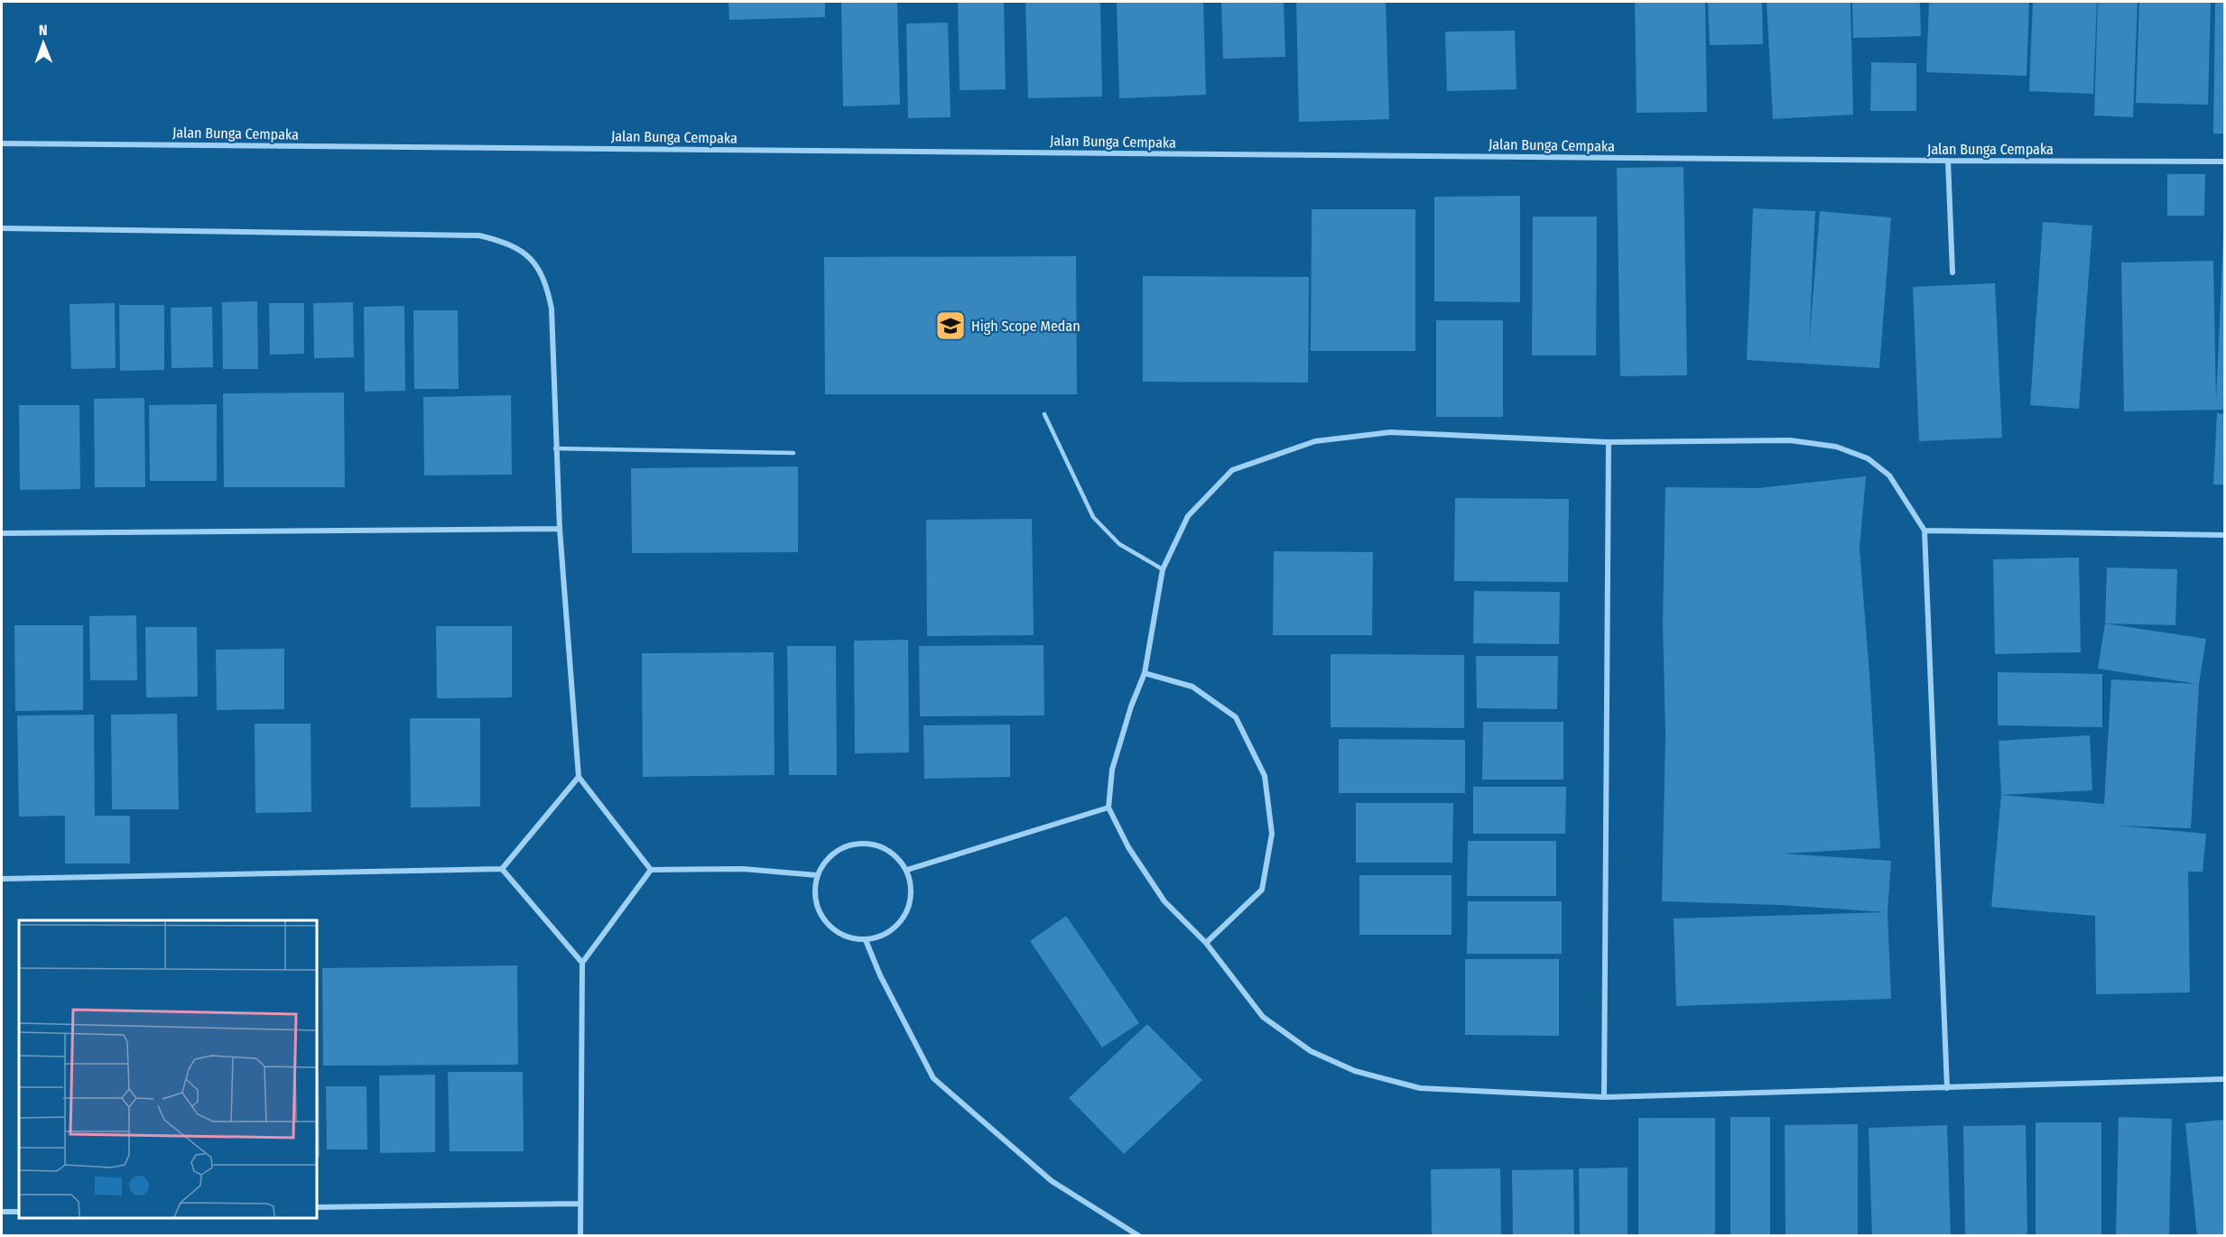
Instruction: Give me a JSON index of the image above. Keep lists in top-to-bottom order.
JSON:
{
  "streets": {
    "street": ["Jalan Bunga Cempaka"]
  },
  "places": {
    "school or university": ["High Scope Medan"]
  },
  "north": "top"
}
